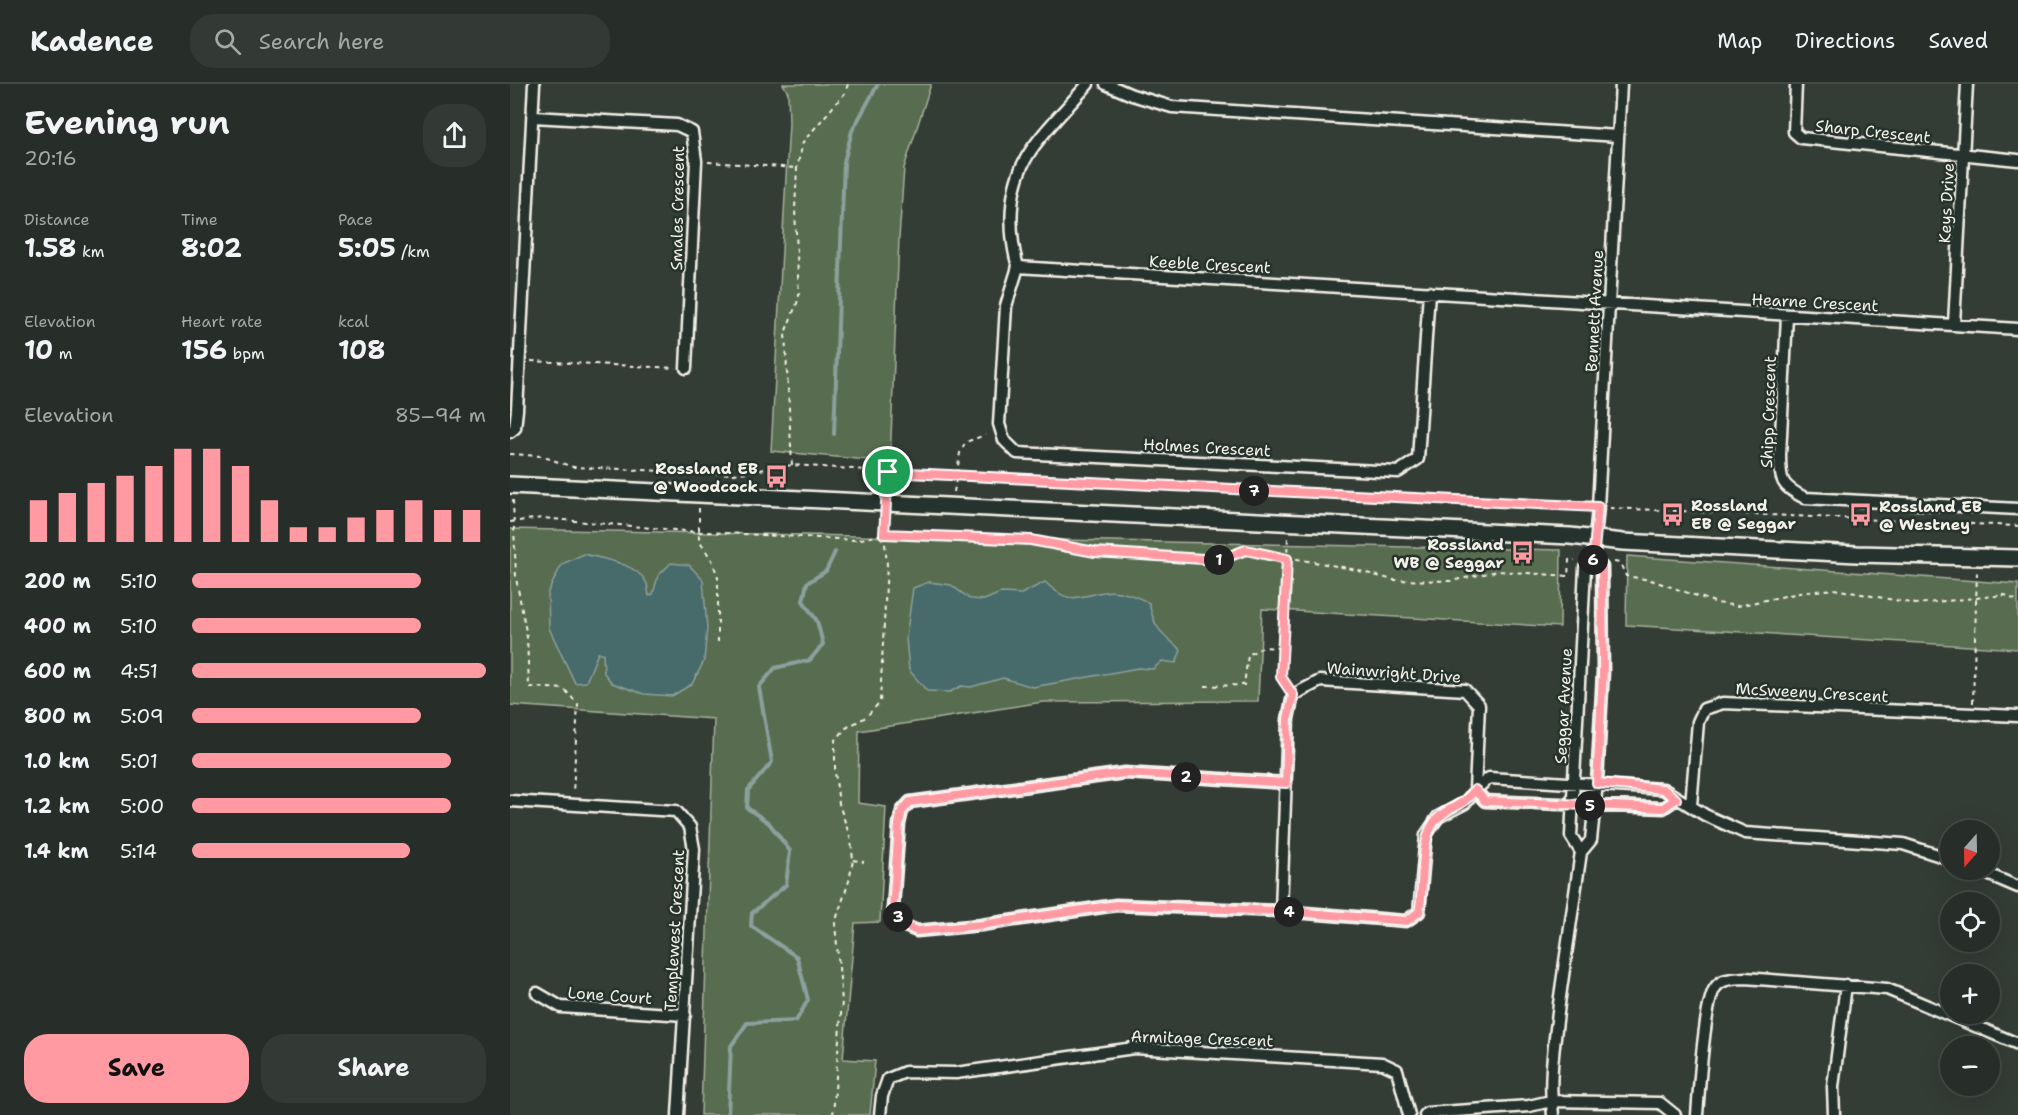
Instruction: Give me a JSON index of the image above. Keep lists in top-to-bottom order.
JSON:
{
  "streets": {
    "street": [
      "Sharp Crescent",
      "Keys Drive",
      "Smales Crescent",
      "Keeble Crescent",
      "Hearne Crescent",
      "Bennett Avenue",
      "Shipp Crescent",
      "Holmes Crescent",
      "Wainwright Drive",
      "McSweeny Crescent",
      "Seggar Avenue",
      "Templewest Crescent",
      "Lone Court",
      "Armitage Crescent"
    ]
  },
  "crossings": [
    ["Sharp Crescent", "Keys Drive"],
    ["Keys Drive", "Hearne Crescent"],
    ["Keeble Crescent", "Hearne Crescent"],
    ["Keeble Crescent", "Bennett Avenue"],
    ["Keeble Crescent", "Holmes Crescent"],
    ["Hearne Crescent", "Bennett Avenue"],
    ["Hearne Crescent", "Shipp Crescent"],
    ["Bennett Avenue", "Seggar Avenue"],
    ["Templewest Crescent", "Lone Court"]
  ],
  "places": {
    "bus stop": [
      "Rossland EB @ Woodcock",
      "Rossland EB @ Seggar",
      "Rossland EB @ Westney",
      "Rossland WB @ Seggar"
    ]
  },
  "north": "bottom",
  "page": {
    "header": "Kadence",
    "search": "Search here",
    "nav": ["Map", "Directions", "Saved"],
    "heading": ["Evening run", "20:16"],
    "stats": [
      ["Distance", "1.58 km"],
      ["Time", "8:02"],
      ["Pace", "5:05 /km"],
      ["Elevation", "10 m"],
      ["Heart rate", "156 bpm"],
      ["kcal", "108"]
    ],
    "chart": ["Elevation", "85–94 m"],
    "pins": [
      "7",
      "1",
      "6",
      "2",
      "5",
      "4",
      "3"
    ],
    "list": [
      {
        "name": "200 m",
        "note": "5:10"
      },
      {
        "name": "400 m",
        "note": "5:10"
      },
      {
        "name": "600 m",
        "note": "4:51"
      },
      {
        "name": "800 m",
        "note": "5:09"
      },
      {
        "name": "1.0 km",
        "note": "5:01"
      },
      {
        "name": "1.2 km",
        "note": "5:00"
      },
      {
        "name": "1.4 km",
        "note": "5:14"
      }
    ],
    "map_buttons": ["+", "−"],
    "buttons": ["Save", "Share"]
  }
}
